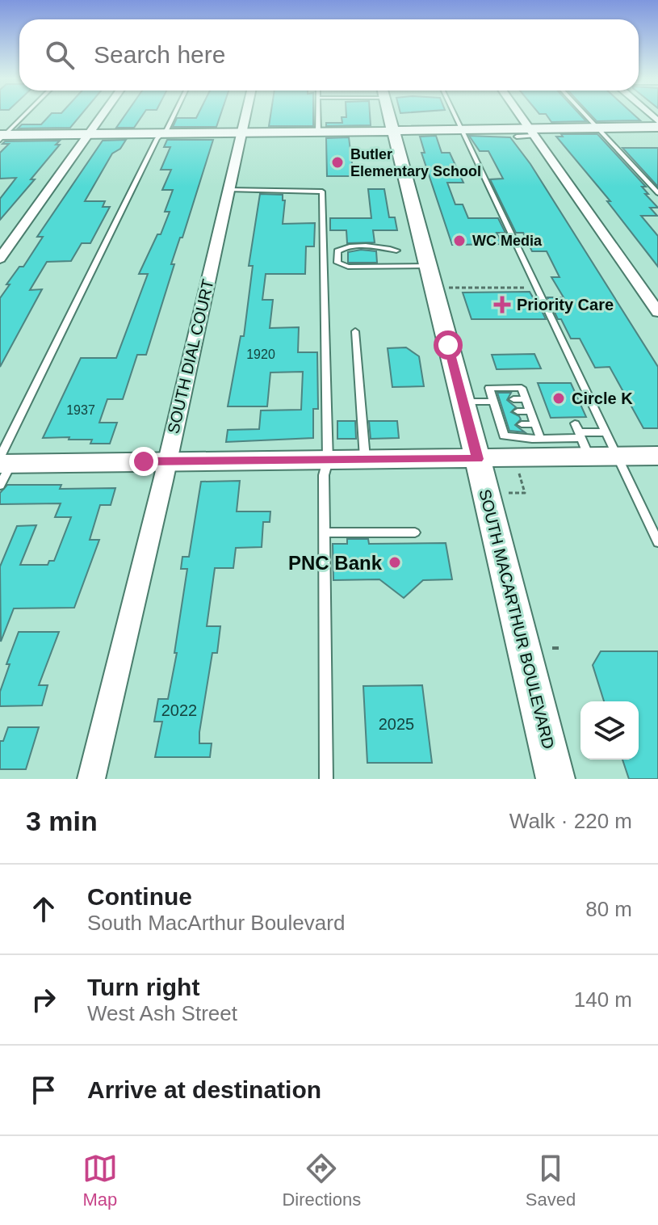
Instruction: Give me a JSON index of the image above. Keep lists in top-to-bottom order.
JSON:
{
  "streets": {
    "street": ["SOUTH DIAL COURT", "SOUTH MACARTHUR BOULEVARD"]
  },
  "places": {
    "other": [
      "Butler Elementary School",
      "WC Media",
      "Circle K",
      "PNC Bank"
    ],
    "health": ["Priority Care"]
  },
  "house_numbers": [
    "1920",
    "1937",
    "2022",
    "2025"
  ],
  "page": {
    "search": "Search here",
    "heading": ["3 min", "Walk · 220 m"],
    "list": [
      ["Continue", "South MacArthur Boulevard", "80 m"],
      ["Turn right", "West Ash Street", "140 m"],
      "Arrive at destination"
    ],
    "nav": ["Map", "Directions", "Saved"]
  }
}
